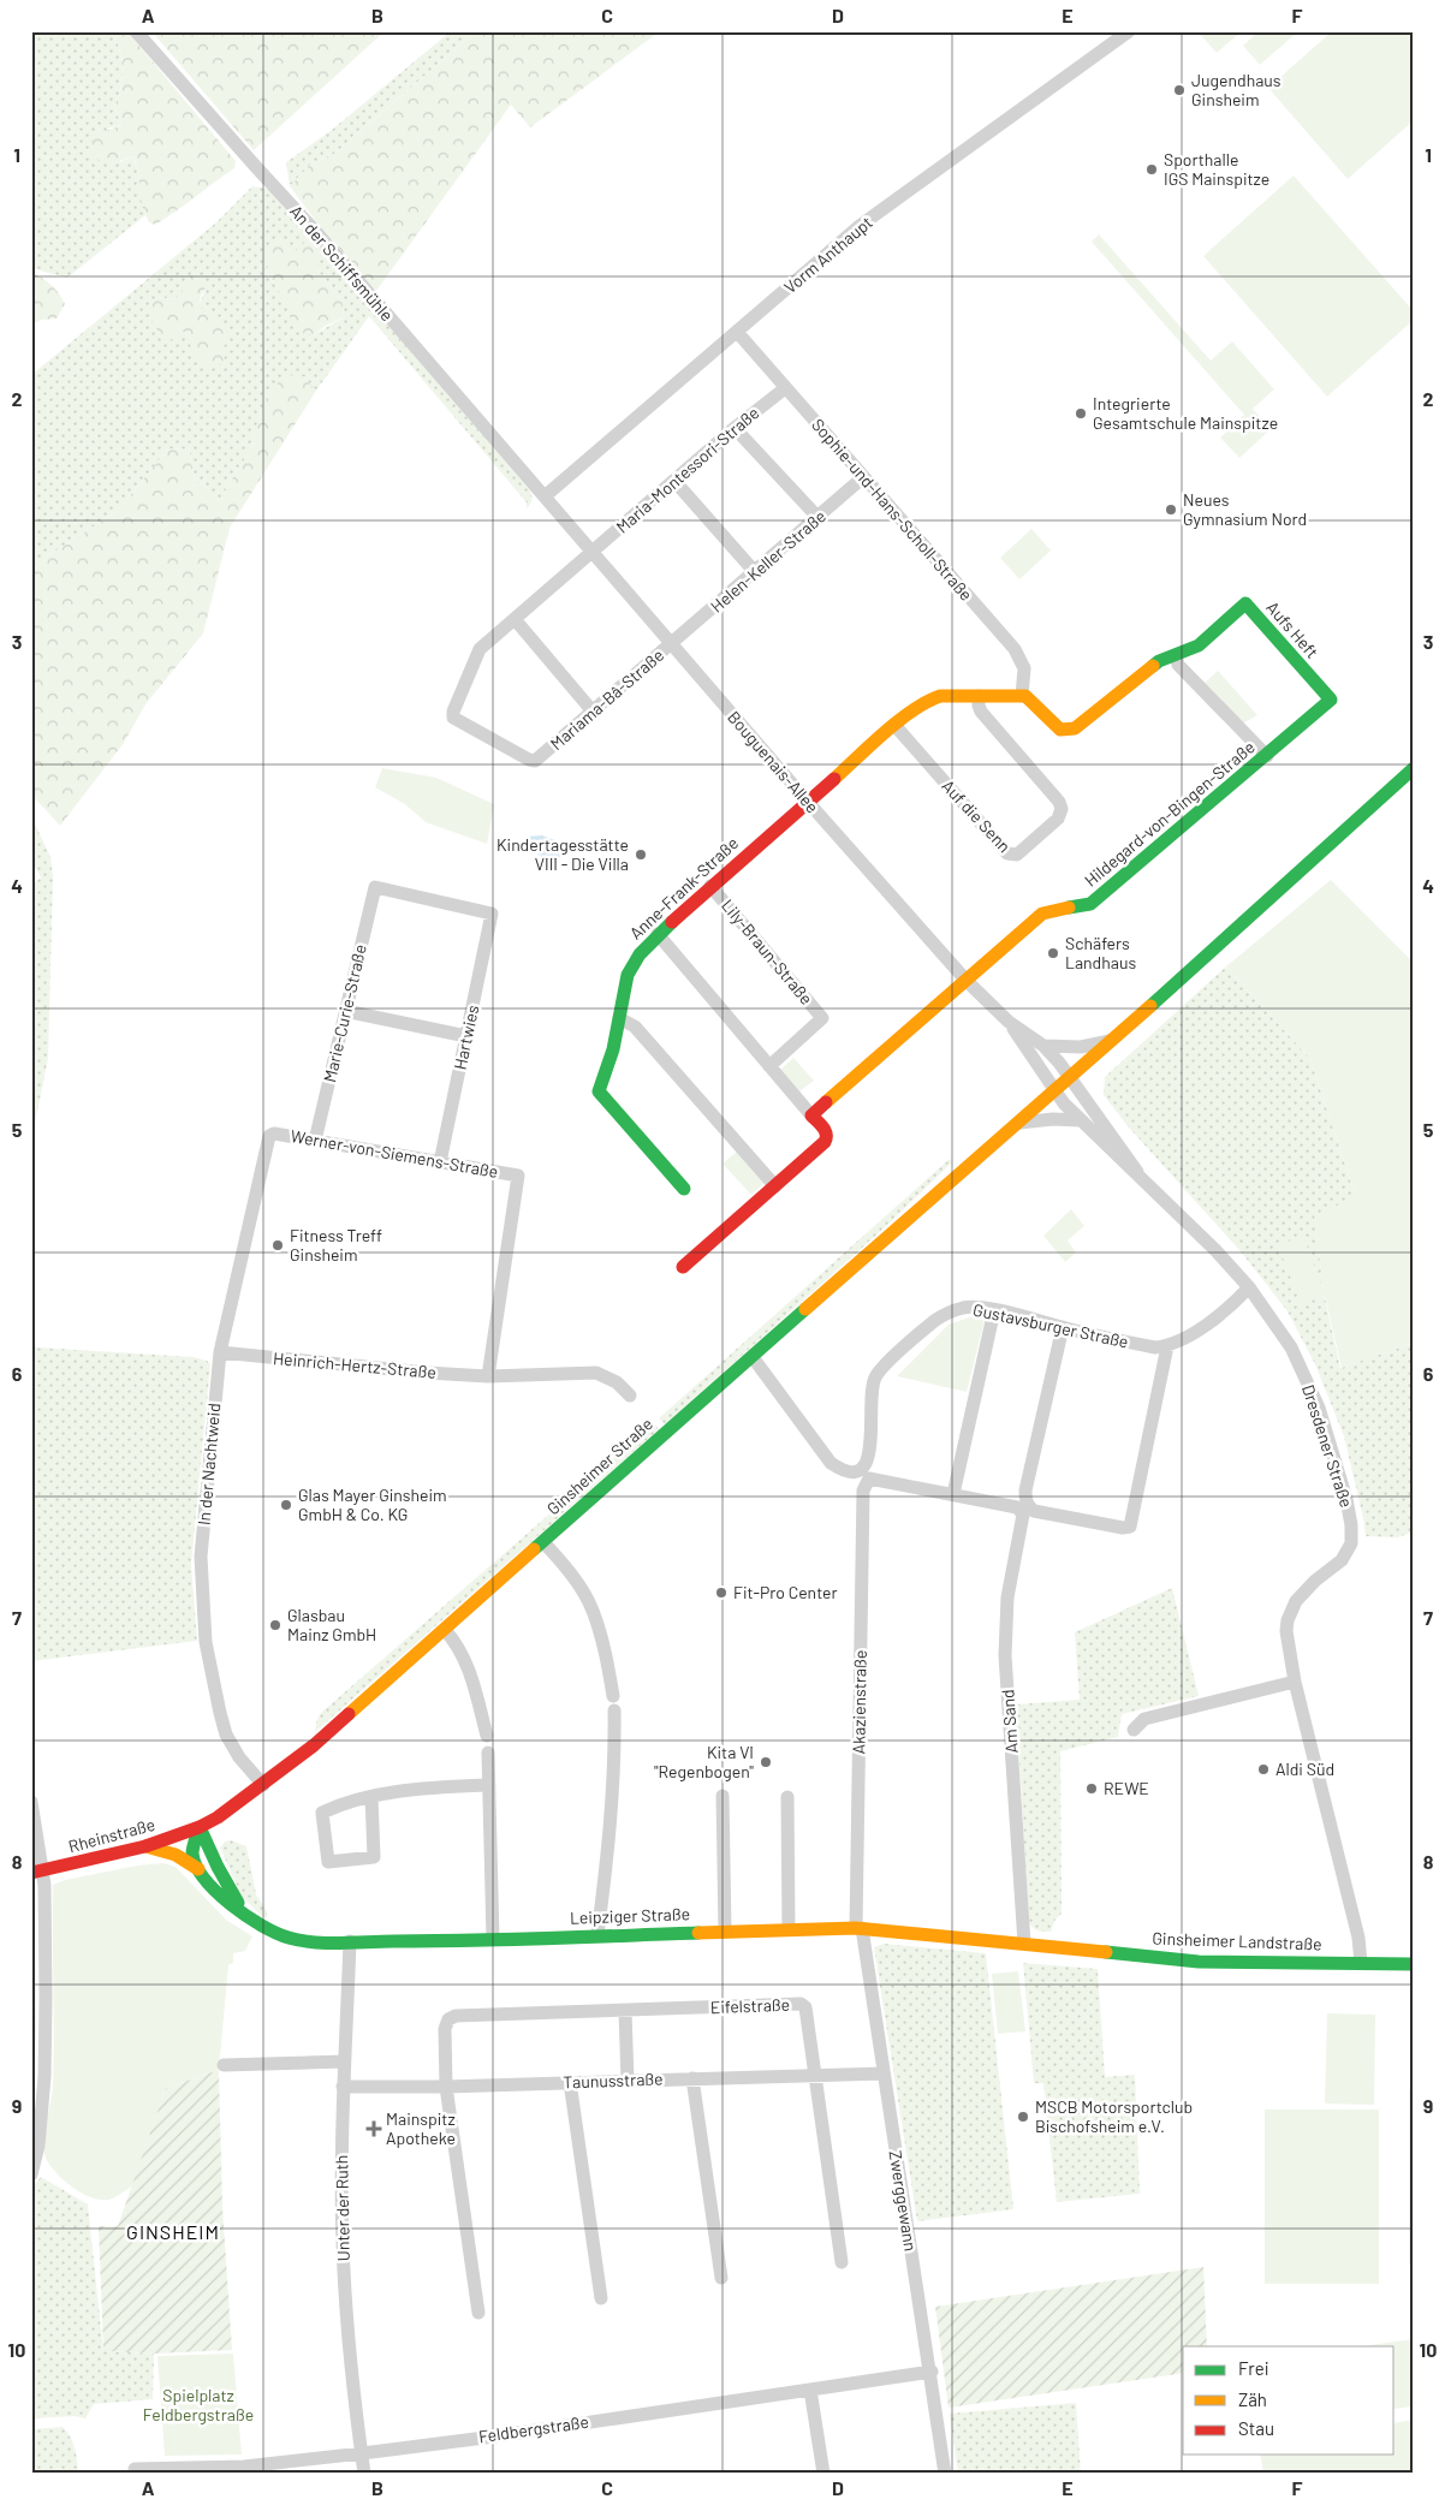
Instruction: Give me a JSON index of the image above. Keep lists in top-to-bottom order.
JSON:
{
  "streets": {
    "main road": [
      "Aufs Heft",
      "Hildegard-von-Bingen-Straße",
      "Anne-Frank-Straße",
      "Ginsheimer Straße",
      "Rheinstraße",
      "Leipziger Straße",
      "Ginsheimer Landstraße"
    ],
    "street": [
      "Vorm Anthaupt",
      "An der Schiffsmühle",
      "Maria-Montessori-Straße",
      "Sophie-und-Hans-Scholl-Straße",
      "Helen-Keller-Straße",
      "Mariama-Bâ-Straße",
      "Bouguenais-Allee",
      "Auf die Senn",
      "Lily-Braun-Straße",
      "Marie-Curie-Straße",
      "Hartwies",
      "Werner-von-Siemens-Straße",
      "Gustavsburger Straße",
      "Heinrich-Hertz-Straße",
      "Dresdener Straße",
      "In der Nachtweid",
      "Akazienstraße",
      "Am Sand",
      "Eifelstraße",
      "Taunusstraße",
      "Zwerggewann",
      "Unter der Ruth",
      "Feldbergstraße"
    ]
  },
  "crossings": [
    ["Vorm Anthaupt", "An der Schiffsmühle"],
    ["Vorm Anthaupt", "Sophie-und-Hans-Scholl-Straße"],
    ["Vorm Anthaupt", "Bouguenais-Allee"],
    ["An der Schiffsmühle", "Bouguenais-Allee"],
    ["Maria-Montessori-Straße", "Sophie-und-Hans-Scholl-Straße"],
    ["Maria-Montessori-Straße", "Mariama-Bâ-Straße"],
    ["Maria-Montessori-Straße", "Bouguenais-Allee"],
    ["Sophie-und-Hans-Scholl-Straße", "Helen-Keller-Straße"],
    ["Sophie-und-Hans-Scholl-Straße", "Anne-Frank-Straße"],
    ["Helen-Keller-Straße", "Mariama-Bâ-Straße"],
    ["Helen-Keller-Straße", "Bouguenais-Allee"],
    ["Aufs Heft", "Hildegard-von-Bingen-Straße"],
    ["Mariama-Bâ-Straße", "Bouguenais-Allee"],
    ["Bouguenais-Allee", "Hildegard-von-Bingen-Straße"],
    ["Bouguenais-Allee", "Anne-Frank-Straße"],
    ["Bouguenais-Allee", "Dresdener Straße"],
    ["Bouguenais-Allee", "Ginsheimer Straße"],
    ["Auf die Senn", "Anne-Frank-Straße"],
    ["Anne-Frank-Straße", "Lily-Braun-Straße"],
    ["Marie-Curie-Straße", "Hartwies"],
    ["Marie-Curie-Straße", "Werner-von-Siemens-Straße"],
    ["Hartwies", "Werner-von-Siemens-Straße"],
    ["Werner-von-Siemens-Straße", "Heinrich-Hertz-Straße"],
    ["Werner-von-Siemens-Straße", "In der Nachtweid"],
    ["Gustavsburger Straße", "Akazienstraße"],
    ["Heinrich-Hertz-Straße", "In der Nachtweid"],
    ["Dresdener Straße", "Ginsheimer Straße"],
    ["Dresdener Straße", "Ginsheimer Landstraße"],
    ["In der Nachtweid", "Ginsheimer Straße"],
    ["Ginsheimer Straße", "Rheinstraße"],
    ["Ginsheimer Straße", "Leipziger Straße"],
    ["Akazienstraße", "Leipziger Straße"],
    ["Akazienstraße", "Zwerggewann"],
    ["Am Sand", "Leipziger Straße"],
    ["Am Sand", "Ginsheimer Landstraße"],
    ["Rheinstraße", "Leipziger Straße"],
    ["Leipziger Straße", "Ginsheimer Landstraße"],
    ["Leipziger Straße", "Zwerggewann"],
    ["Leipziger Straße", "Unter der Ruth"],
    ["Eifelstraße", "Taunusstraße"],
    ["Taunusstraße", "Zwerggewann"],
    ["Taunusstraße", "Unter der Ruth"],
    ["Zwerggewann", "Feldbergstraße"],
    ["Unter der Ruth", "Feldbergstraße"]
  ],
  "districts": ["GINSHEIM"],
  "parks": ["Spielplatz Feldbergstraße"],
  "places": {
    "other": [
      "Jugendhaus Ginsheim",
      "Sporthalle IGS Mainspitze",
      "Integrierte Gesamtschule Mainspitze",
      "Neues Gymnasium Nord",
      "Kindertagesstätte VIII - Die Villa",
      "Schäfers Landhaus",
      "Fitness Treff Ginsheim",
      "Glas Mayer Ginsheim GmbH & Co. KG",
      "Fit-Pro Center",
      "Glasbau Mainz GmbH",
      "Kita VI \"Regenbogen\"",
      "Aldi Süd",
      "REWE",
      "MSCB Motorsportclub Bischofsheim e.V."
    ],
    "health": ["Mainspitz Apotheke"]
  },
  "legend": ["Frei", "Zäh", "Stau"],
  "grid": {
    "columns": [
      "A",
      "B",
      "C",
      "D",
      "E",
      "F"
    ],
    "rows": [
      "1",
      "2",
      "3",
      "4",
      "5",
      "6",
      "7",
      "8",
      "9",
      "10"
    ]
  }
}
